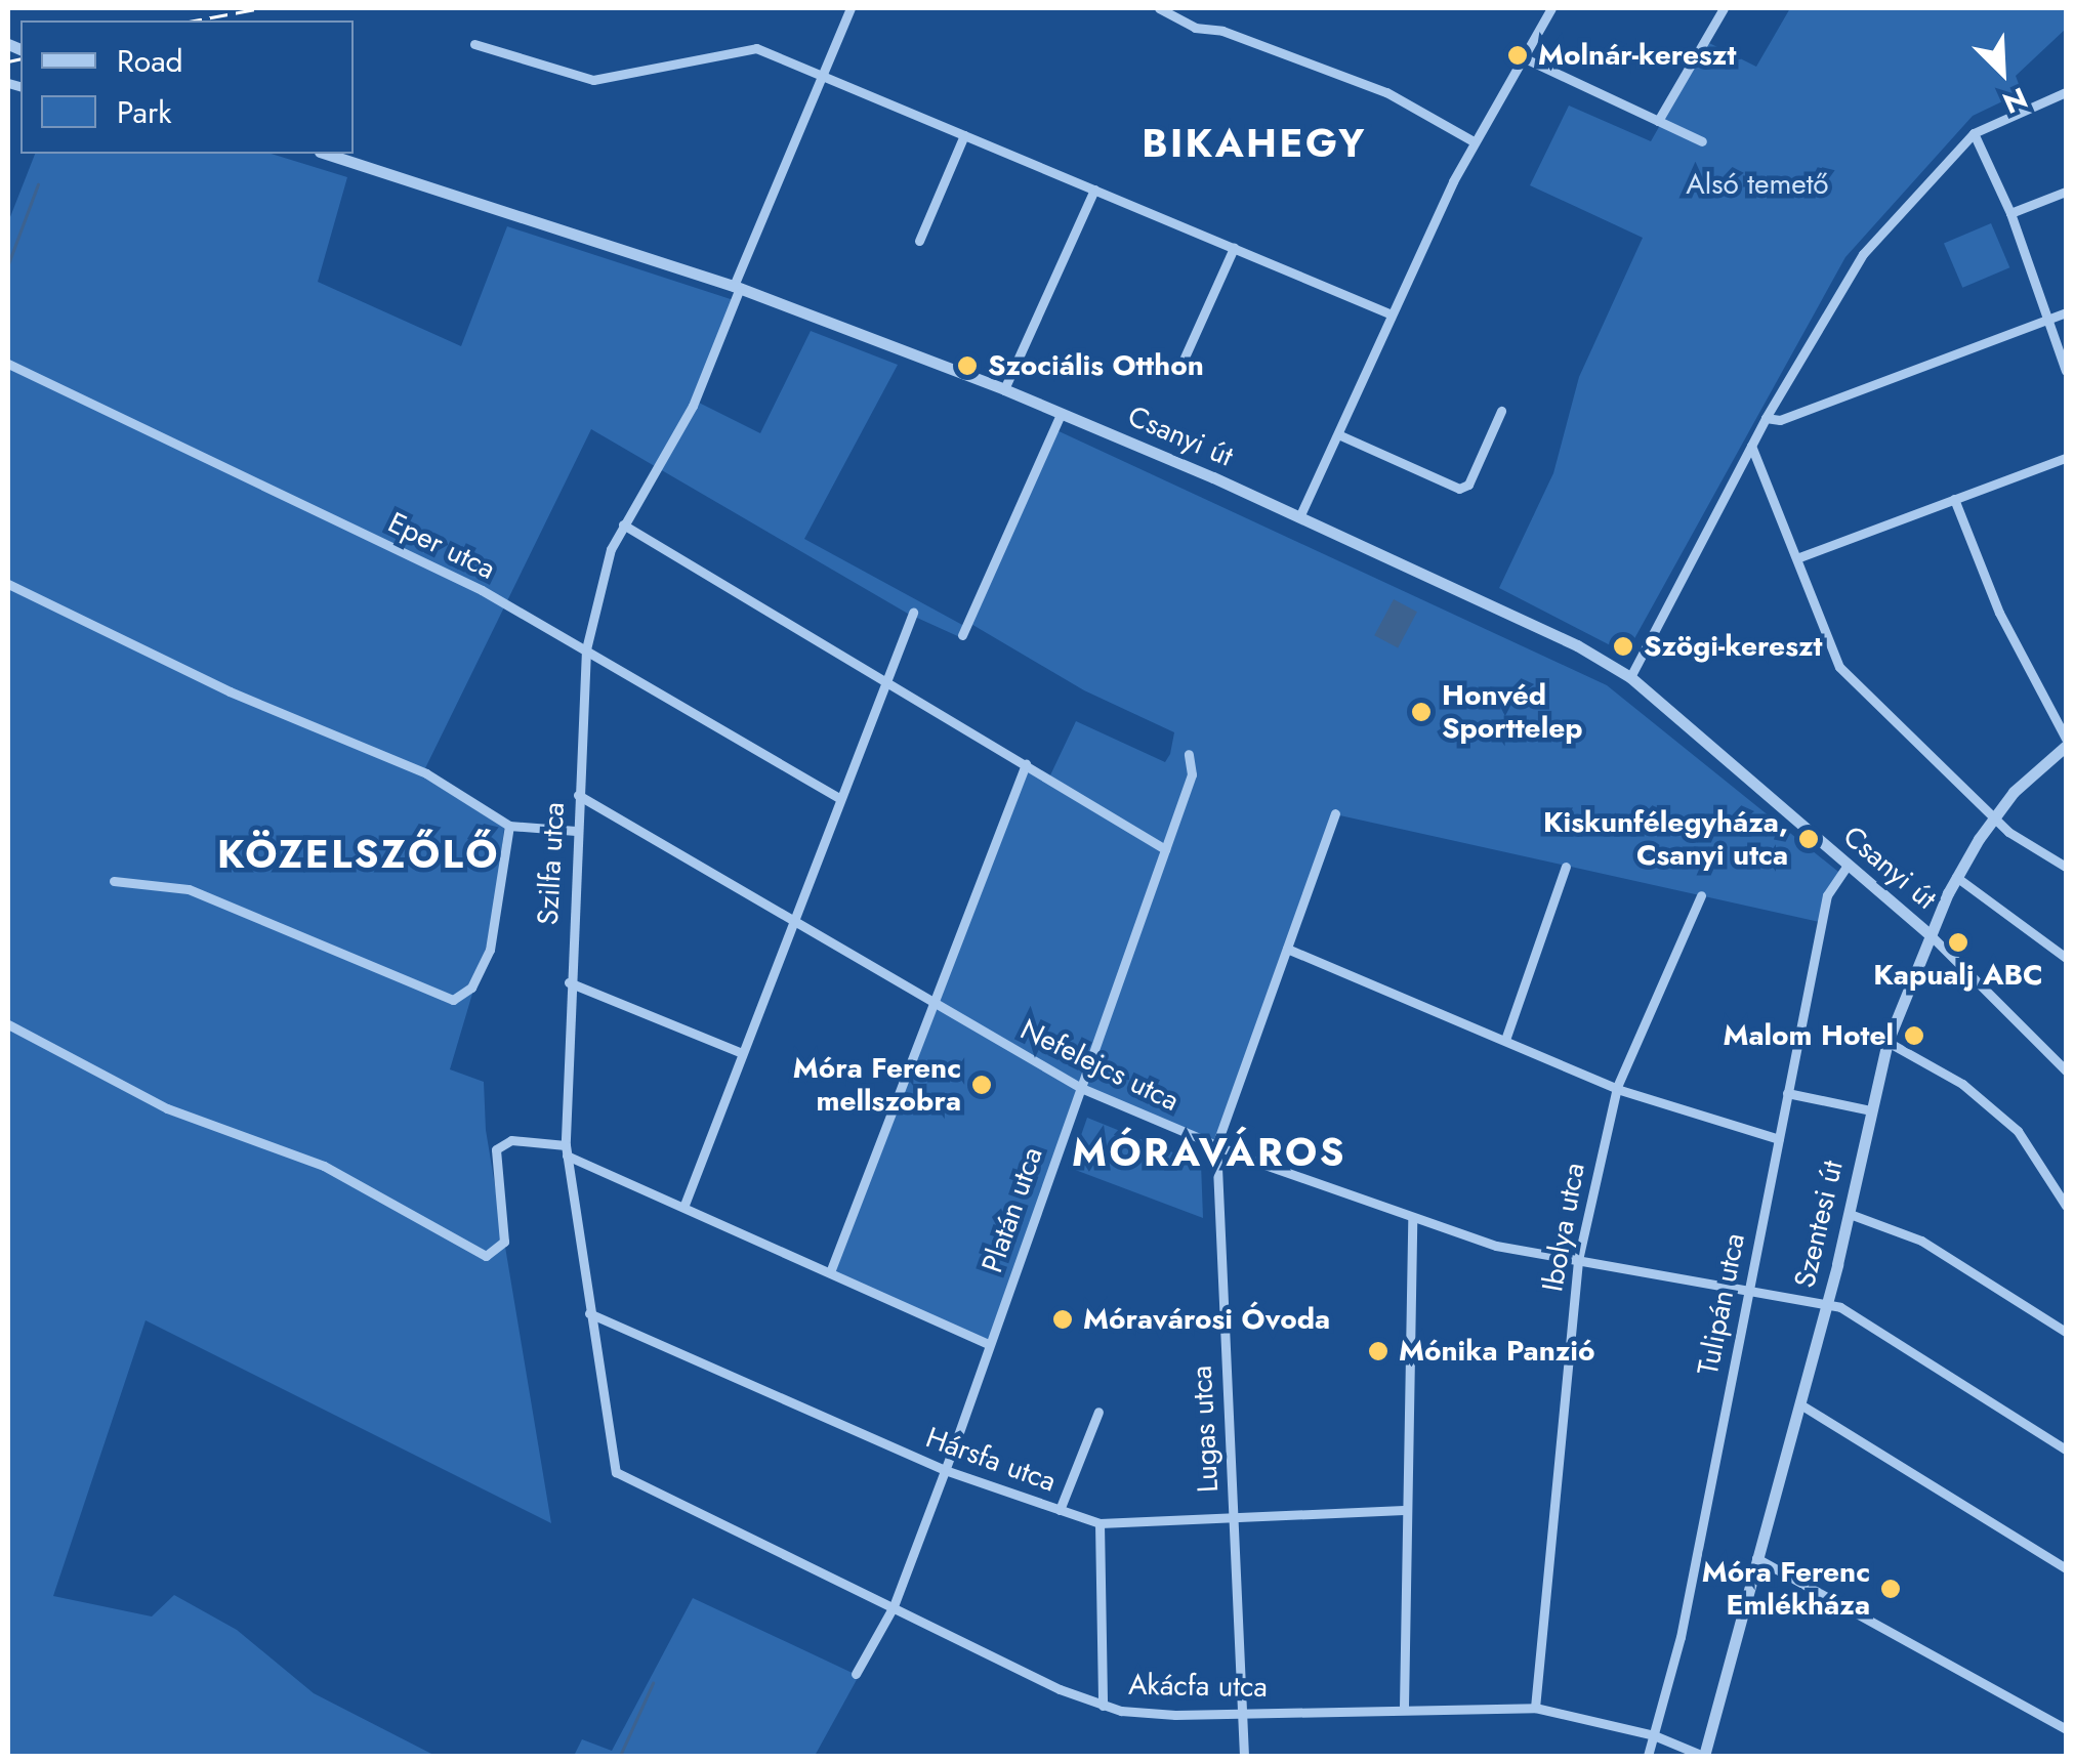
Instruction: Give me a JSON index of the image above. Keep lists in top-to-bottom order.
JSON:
{
  "streets": {
    "street": [
      "Csanyi út",
      "Eper utca",
      "Szilfa utca",
      "Nefelejcs utca",
      "Platán utca",
      "Szentesi út",
      "Ibolya utca",
      "Tulipán utca",
      "Lugas utca",
      "Hársfa utca",
      "Akácfa utca"
    ]
  },
  "crossings": [
    ["Csanyi út", "Szilfa utca"],
    ["Csanyi út", "Szentesi út"],
    ["Csanyi út", "Tulipán utca"],
    ["Eper utca", "Szilfa utca"],
    ["Szilfa utca", "Nefelejcs utca"],
    ["Szilfa utca", "Hársfa utca"],
    ["Szilfa utca", "Akácfa utca"],
    ["Nefelejcs utca", "Platán utca"],
    ["Nefelejcs utca", "Szentesi út"],
    ["Nefelejcs utca", "Ibolya utca"],
    ["Nefelejcs utca", "Tulipán utca"],
    ["Nefelejcs utca", "Lugas utca"],
    ["Platán utca", "Hársfa utca"],
    ["Platán utca", "Akácfa utca"],
    ["Szentesi út", "Akácfa utca"],
    ["Ibolya utca", "Akácfa utca"],
    ["Tulipán utca", "Akácfa utca"],
    ["Lugas utca", "Hársfa utca"],
    ["Lugas utca", "Akácfa utca"]
  ],
  "districts": ["BIKAHEGY", "KÖZELSZŐLŐ", "MÓRAVÁROS"],
  "parks": ["Alsó temető"],
  "places": [
    "Molnár-kereszt",
    "Szociális Otthon",
    "Szögi-kereszt",
    "Honvéd Sporttelep",
    "Kiskunfélegyháza, Csanyi utca",
    "Kapualj ABC",
    "Malom Hotel",
    "Móra Ferenc mellszobra",
    "Móravárosi Óvoda",
    "Mónika Panzió",
    "Móra Ferenc Emlékháza"
  ],
  "legend": ["Road", "Park"],
  "north": "bottom right"
}
